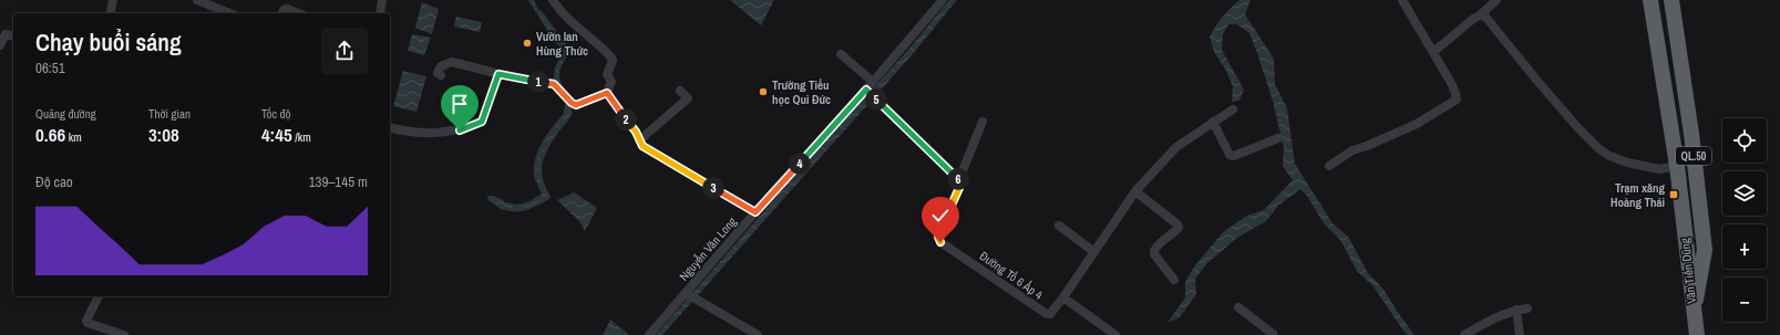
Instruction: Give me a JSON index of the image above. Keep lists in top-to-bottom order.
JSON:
{
  "streets": {
    "highway": ["QL.50", "Văn Tiến Dũng"],
    "street": ["Nguyễn Văn Long", "Đường Tổ 6 Ấp 4"]
  },
  "crossings": [
    ["QL.50", "Văn Tiến Dũng"]
  ],
  "places": {
    "other": ["Vườn lan Hùng Thức", "Trường Tiểu học Qui Đức"],
    "transit": ["Trạm xăng Hoàng Thái"]
  },
  "page": {
    "heading": ["Chạy buổi sáng", "06:51"],
    "pins": [
      "1",
      "5",
      "2",
      "4",
      "6",
      "3"
    ],
    "stats": [
      ["Quãng đường", "0.66 km"],
      ["Thời gian", "3:08"],
      ["Tốc độ", "4:45 /km"]
    ],
    "map_buttons": ["+", "−"],
    "chart": ["Độ cao", "139–145 m"]
  }
}
